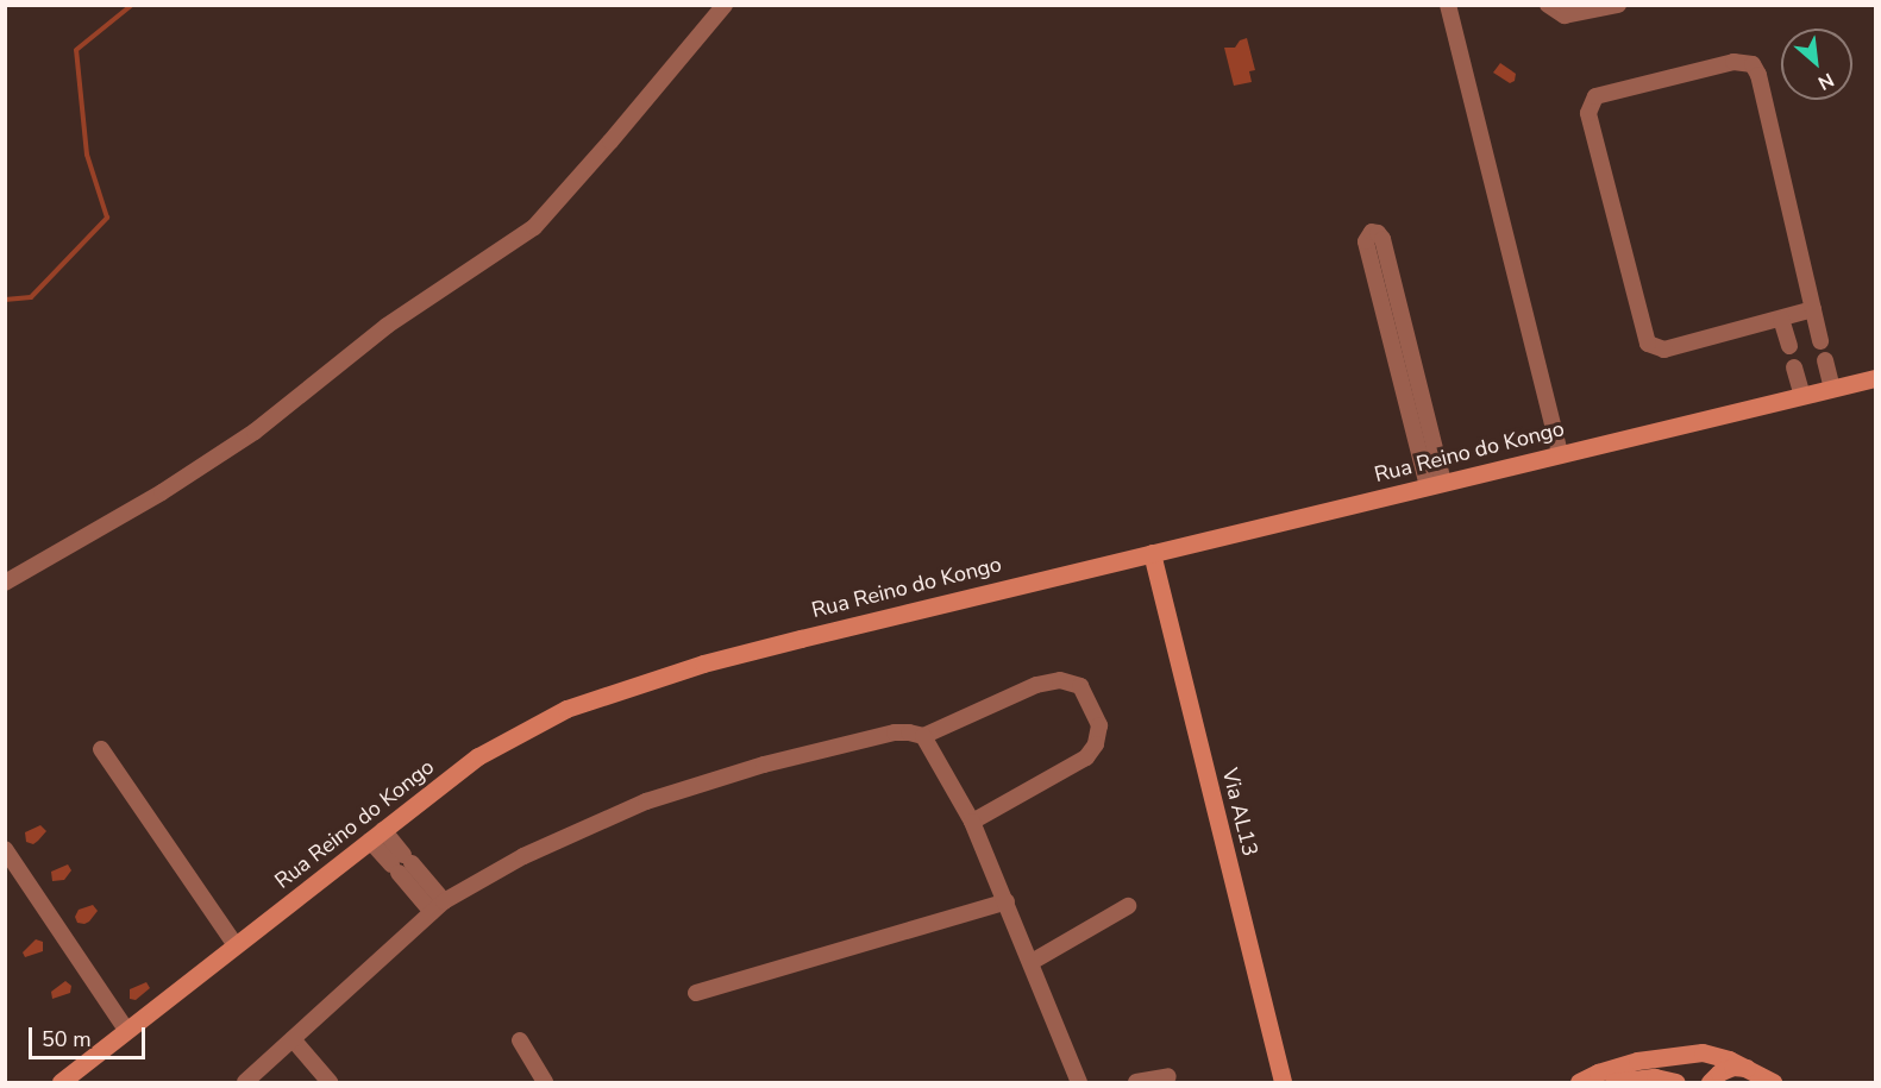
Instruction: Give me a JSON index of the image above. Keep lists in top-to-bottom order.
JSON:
{
  "streets": {
    "street": ["Rua Reino do Kongo", "Via AL13"]
  },
  "crossings": [
    ["Rua Reino do Kongo", "Via AL13"]
  ],
  "scale_bar": "50 m",
  "north": "bottom right"
}
